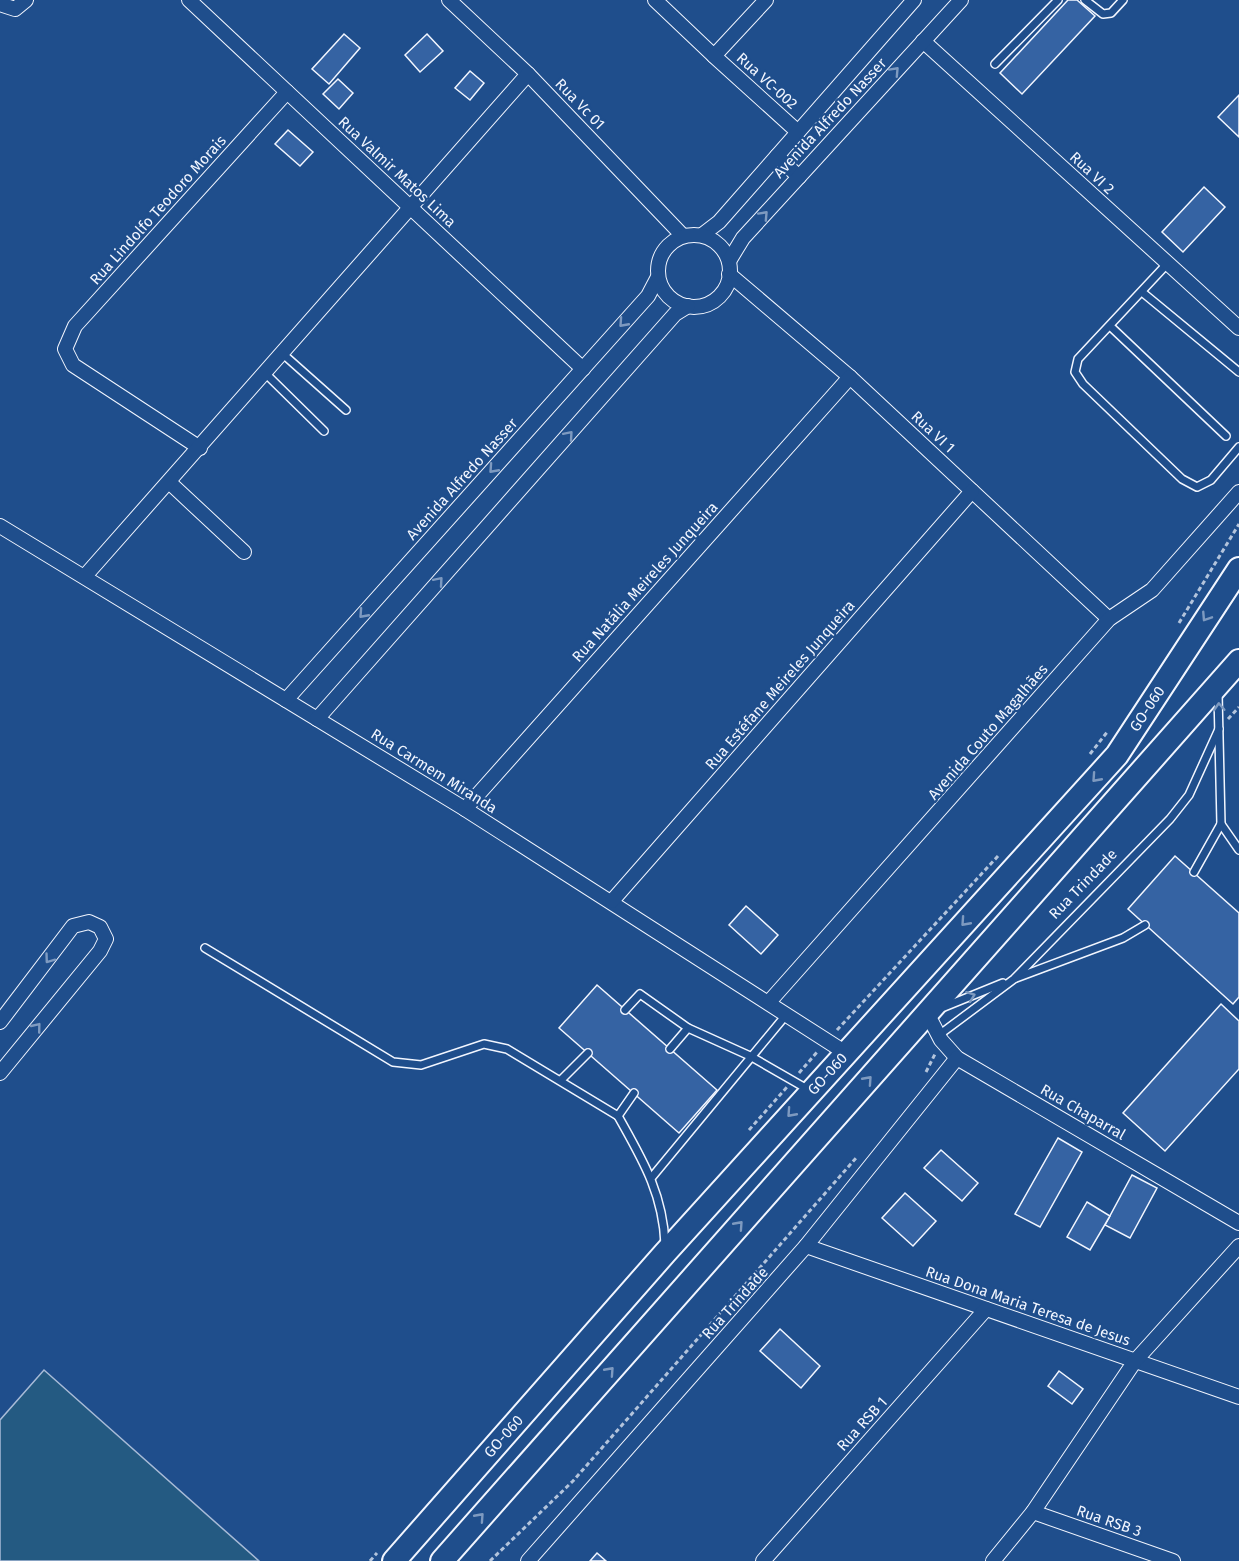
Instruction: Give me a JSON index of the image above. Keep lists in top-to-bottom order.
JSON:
{
  "streets": {
    "main road": ["GO-060"],
    "street": [
      "Rua VC-002",
      "Rua Vc 01",
      "Avenida Alfredo Nasser",
      "Rua Valmir Matos Lima",
      "Rua VI 2",
      "Rua Lindolfo Teodoro Morais",
      "Rua VI 1",
      "Rua Natália Meireles Junqueira",
      "Rua Estéfane Meireles Junqueira",
      "Avenida Couto Magalhães",
      "Rua Carmem Miranda",
      "Rua Trindade",
      "Rua Chaparral",
      "Rua Dona Maria Teresa de Jesus",
      "Rua RSB 1",
      "Rua RSB 3"
    ]
  },
  "crossings": [
    ["Rua VC-002", "Avenida Alfredo Nasser"],
    ["Rua Vc 01", "Avenida Alfredo Nasser"],
    ["Rua Vc 01", "Rua VI 1"],
    ["Avenida Alfredo Nasser", "Rua Valmir Matos Lima"],
    ["Avenida Alfredo Nasser", "Rua VI 2"],
    ["Avenida Alfredo Nasser", "Rua VI 1"],
    ["Avenida Alfredo Nasser", "Rua Carmem Miranda"],
    ["Rua Valmir Matos Lima", "Rua Lindolfo Teodoro Morais"],
    ["Rua VI 1", "Rua Natália Meireles Junqueira"],
    ["Rua VI 1", "Rua Estéfane Meireles Junqueira"],
    ["Rua VI 1", "Avenida Couto Magalhães"],
    ["Rua Natália Meireles Junqueira", "Rua Carmem Miranda"],
    ["Rua Estéfane Meireles Junqueira", "Rua Carmem Miranda"],
    ["GO-060", "Rua Carmem Miranda"],
    ["Avenida Couto Magalhães", "Rua Carmem Miranda"],
    ["Rua Trindade", "Rua Chaparral"],
    ["Rua Trindade", "Rua Dona Maria Teresa de Jesus"],
    ["Rua Dona Maria Teresa de Jesus", "Rua RSB 1"]
  ]
}
